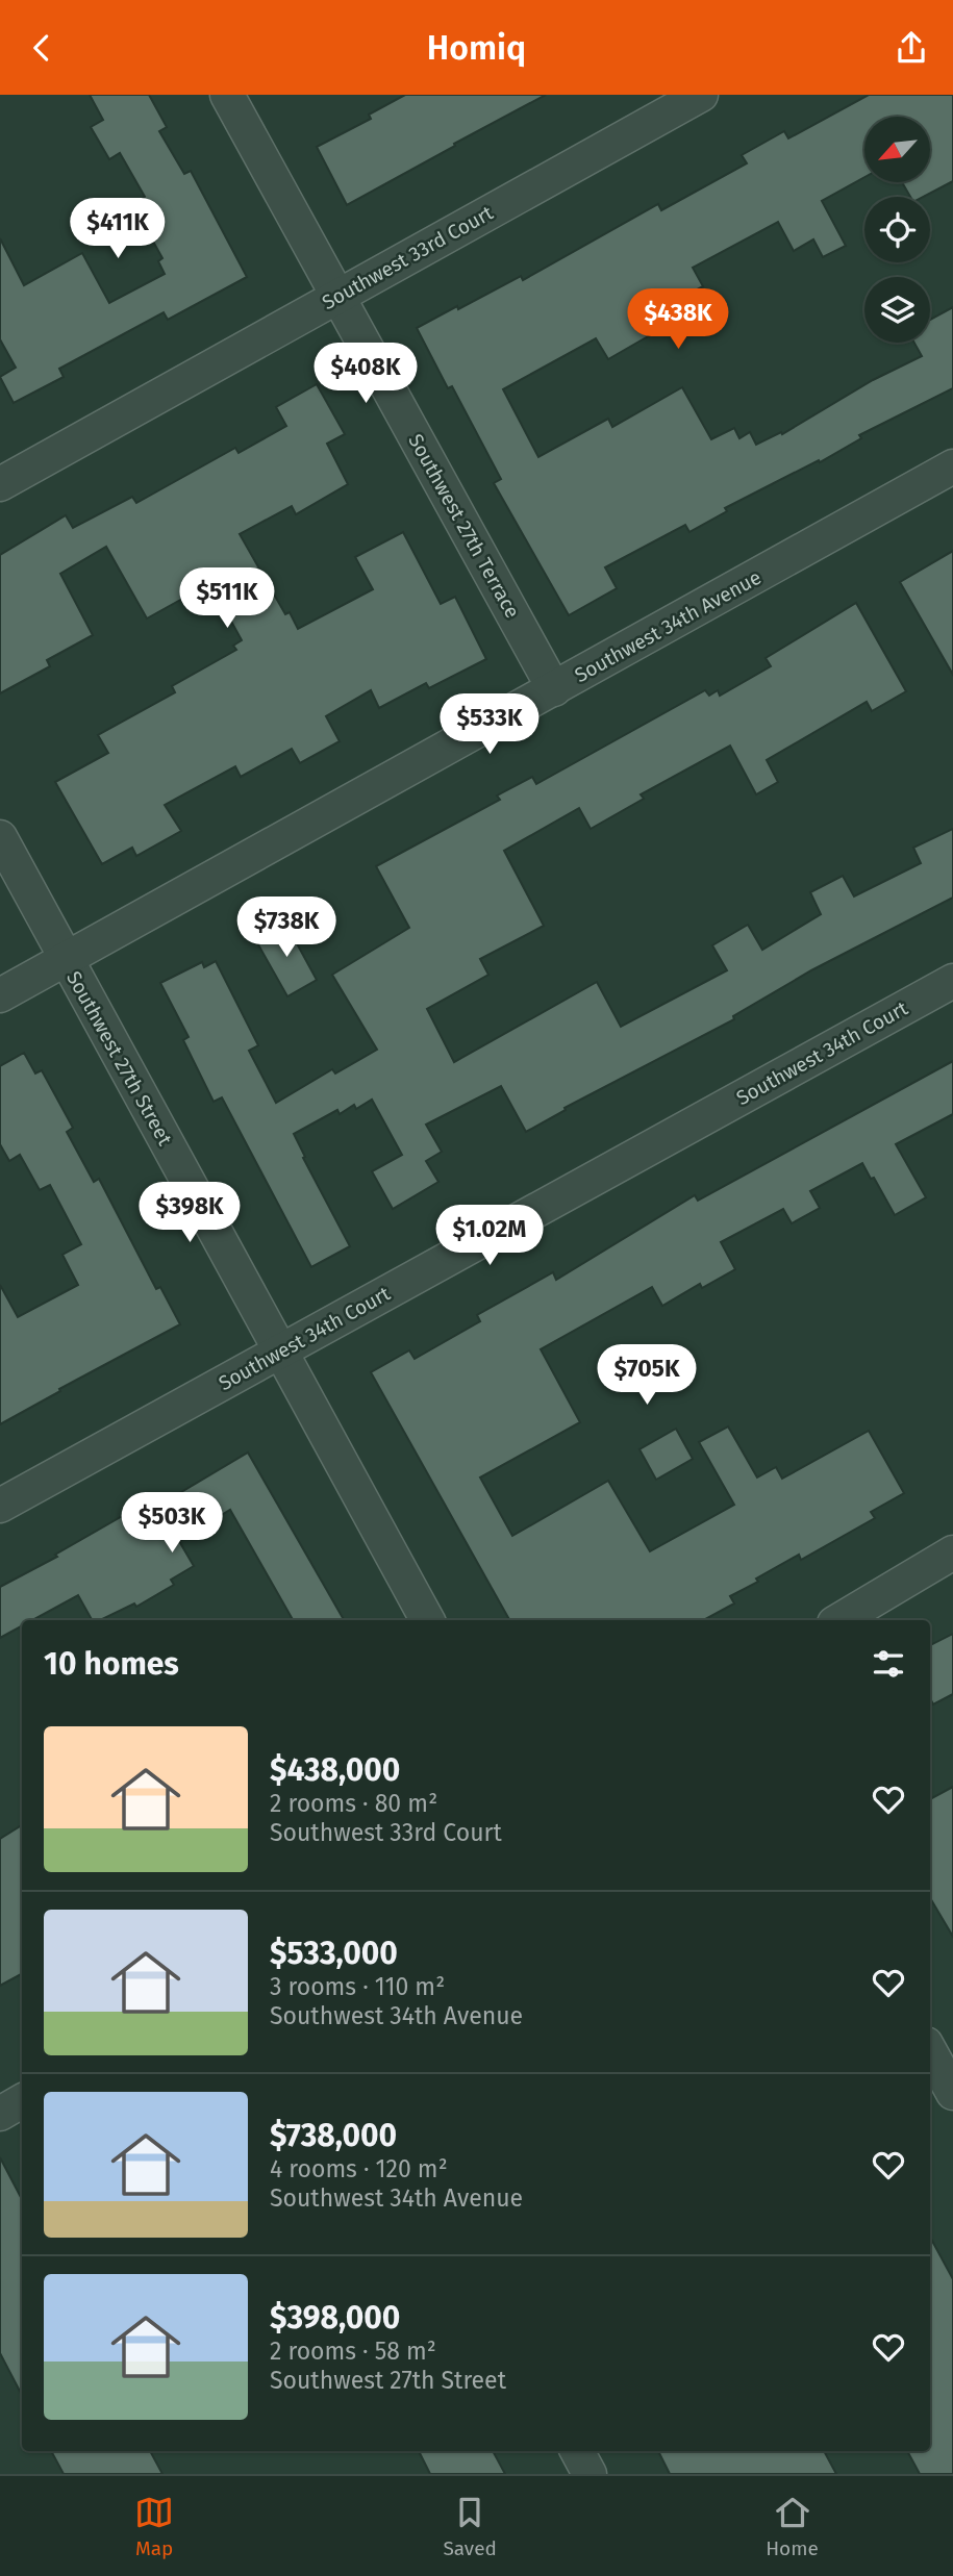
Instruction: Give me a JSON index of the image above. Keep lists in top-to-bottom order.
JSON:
{
  "streets": {
    "street": [
      "Southwest 33rd Court",
      "Southwest 27th Terrace",
      "Southwest 34th Avenue",
      "Southwest 34th Court",
      "Southwest 27th Street"
    ]
  },
  "crossings": [
    ["Southwest 33rd Court", "Southwest 27th Terrace"],
    ["Southwest 27th Terrace", "Southwest 34th Avenue"],
    ["Southwest 34th Avenue", "Southwest 27th Street"],
    ["Southwest 34th Court", "Southwest 27th Street"]
  ],
  "north": "bottom left",
  "page": {
    "header": "Homiq",
    "price": [
      "$411K",
      "$438K",
      "$408K",
      "$511K",
      "$533K",
      "$738K",
      "$398K",
      "$1.02M",
      "$705K",
      "$503K"
    ],
    "heading": "10 homes",
    "list": [
      {
        "name": "$438,000",
        "note": "2 rooms · 80 m² · Southwest 33rd Court"
      },
      {
        "name": "$533,000",
        "note": "3 rooms · 110 m² · Southwest 34th Avenue"
      },
      {
        "name": "$738,000",
        "note": "4 rooms · 120 m² · Southwest 34th Avenue"
      },
      {
        "name": "$398,000",
        "note": "2 rooms · 58 m² · Southwest 27th Street"
      }
    ],
    "tabs": ["Map", "Saved", "Home"]
  }
}
